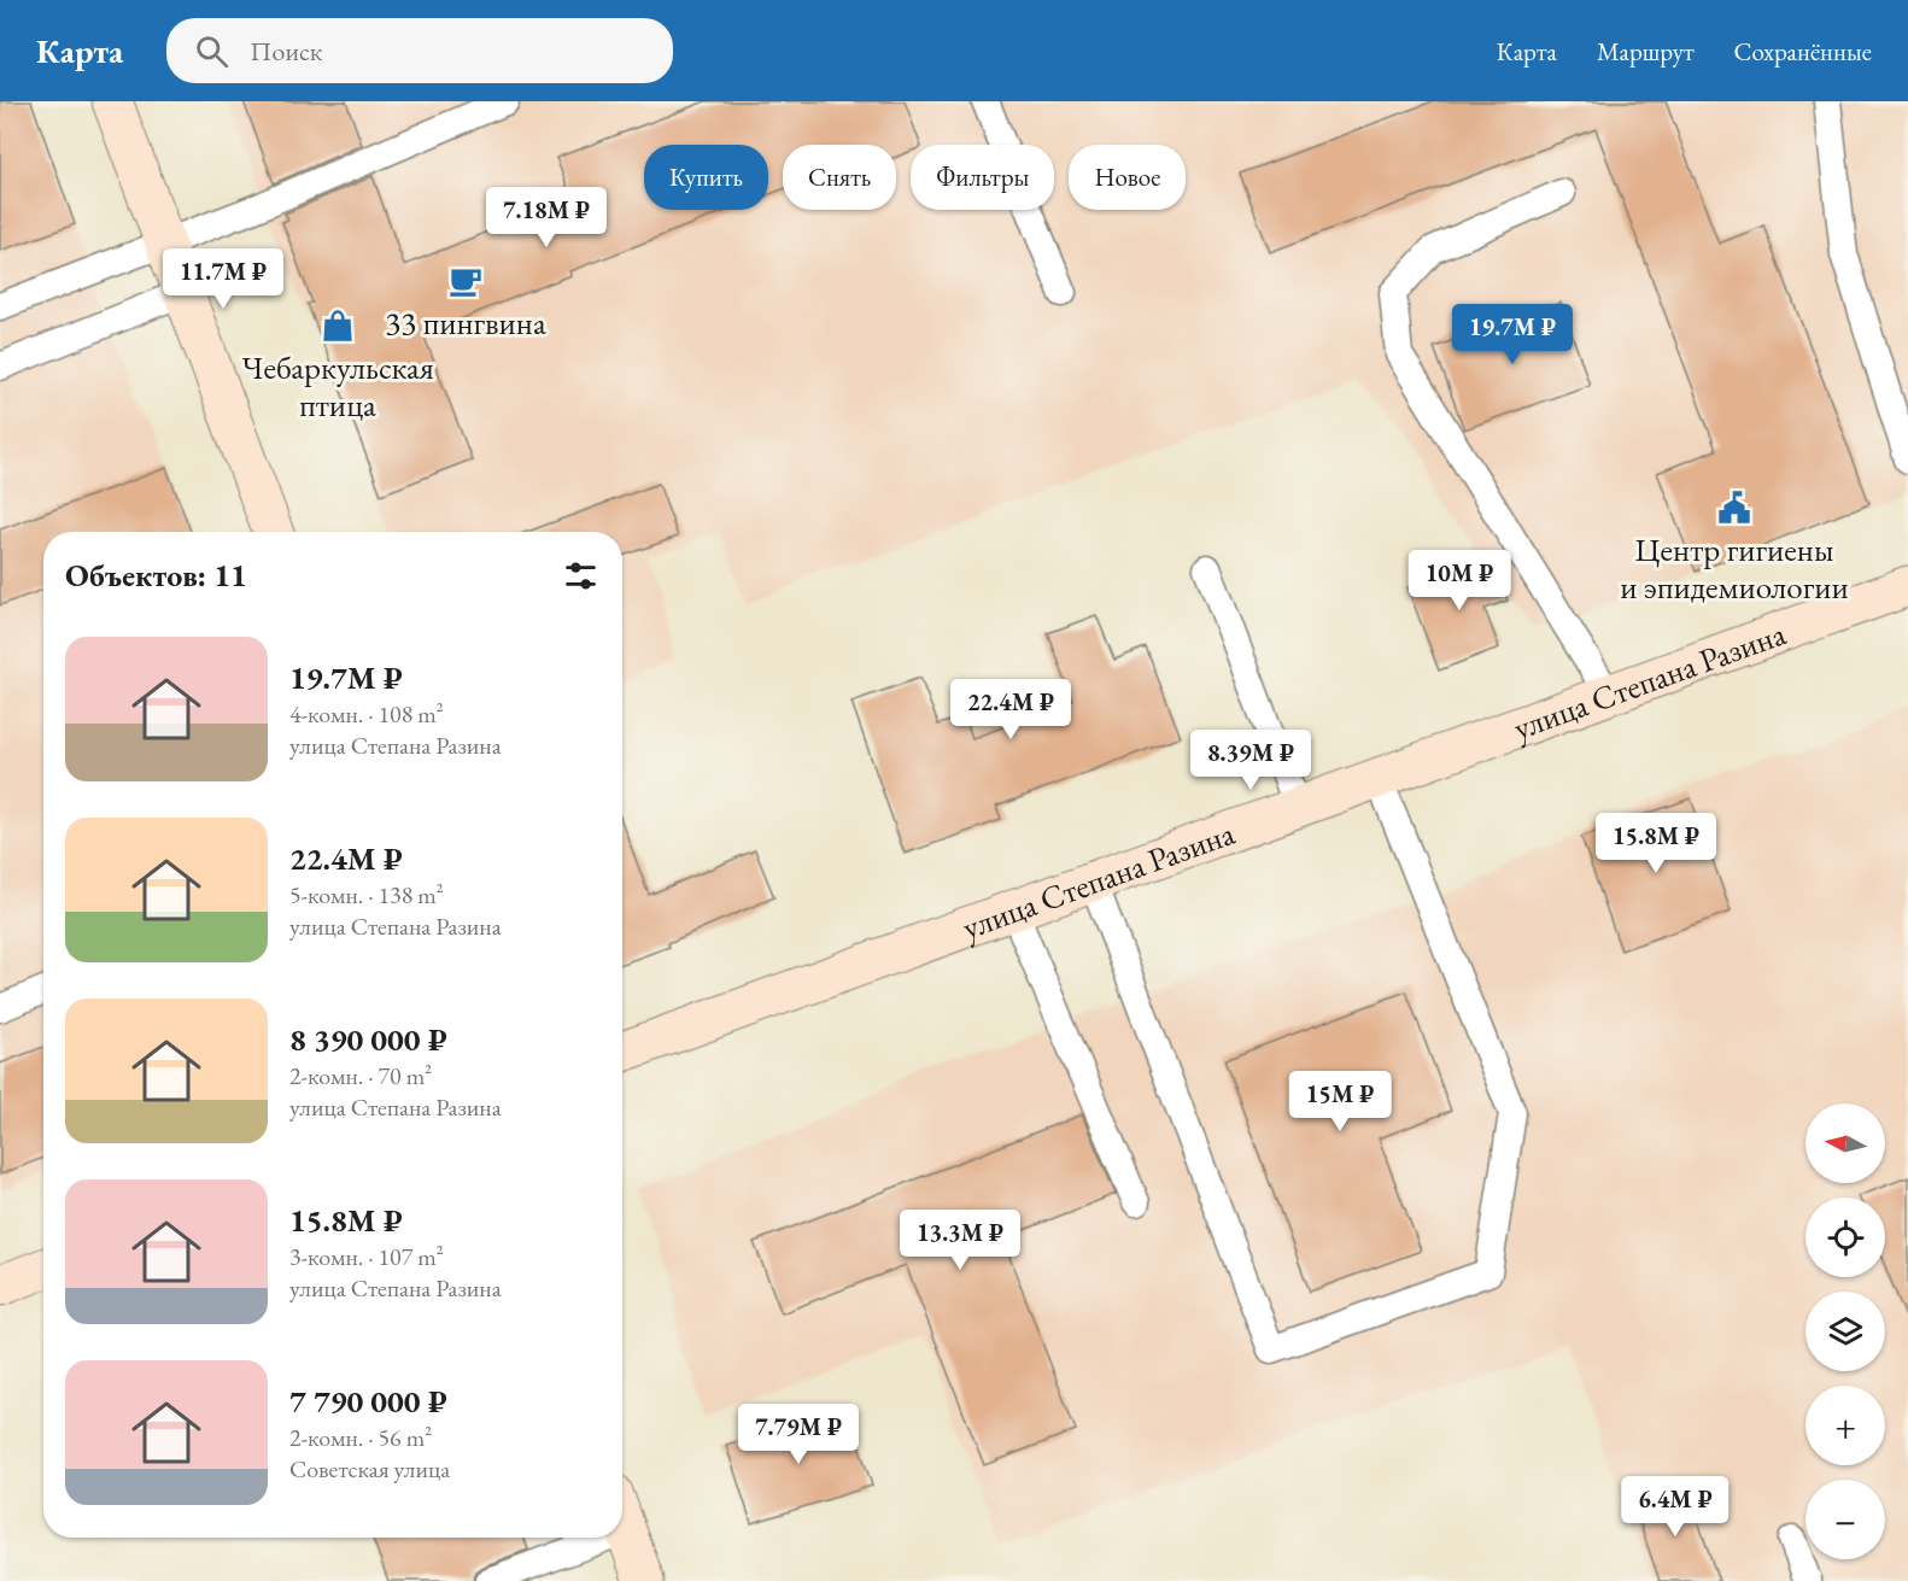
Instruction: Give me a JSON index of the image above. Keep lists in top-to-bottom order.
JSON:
{
  "streets": {
    "street": ["улица Степана Разина"]
  },
  "places": {
    "cafe": ["33 пингвина"],
    "shop": ["Чебаркульская птица"],
    "public building": ["Центр гигиены и эпидемиологии"]
  },
  "north": "left",
  "page": {
    "header": "Карта",
    "search": "Поиск",
    "nav": ["Карта", "Маршрут", "Сохранённые"],
    "chip": [
      "Купить",
      "Снять",
      "Фильтры",
      "Новое"
    ],
    "price": [
      "7.18M ₽",
      "11.7M ₽",
      "19.7M ₽",
      "10M ₽",
      "22.4M ₽",
      "8.39M ₽",
      "15.8M ₽",
      "15M ₽",
      "13.3M ₽",
      "7.79M ₽",
      "6.4M ₽"
    ],
    "heading": "Объектов: 11",
    "list": [
      {
        "name": "19.7M ₽",
        "note": "4-комн. · 108 m² · улица Степана Разина"
      },
      {
        "name": "22.4M ₽",
        "note": "5-комн. · 138 m² · улица Степана Разина"
      },
      {
        "name": "8 390 000 ₽",
        "note": "2-комн. · 70 m² · улица Степана Разина"
      },
      {
        "name": "15.8M ₽",
        "note": "3-комн. · 107 m² · улица Степана Разина"
      },
      {
        "name": "7 790 000 ₽",
        "note": "2-комн. · 56 m² · Советская улица"
      }
    ],
    "map_buttons": ["+", "−"]
  }
}
